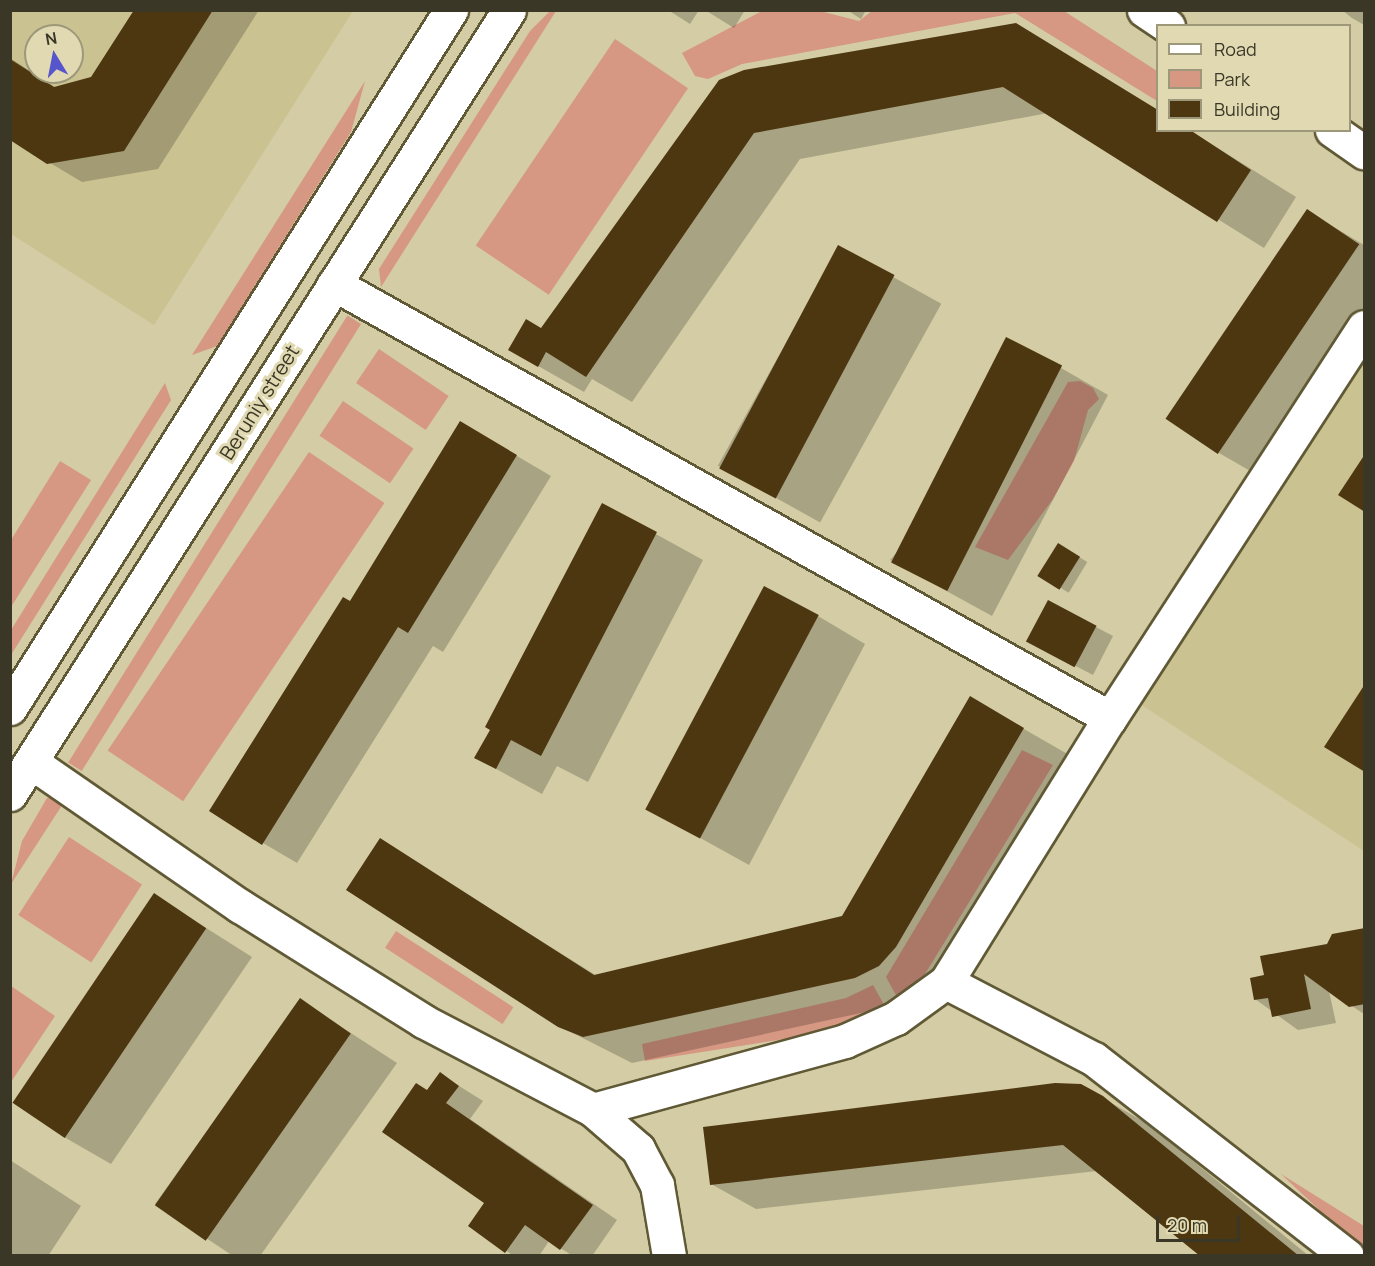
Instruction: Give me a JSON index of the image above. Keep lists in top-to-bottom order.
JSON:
{
  "streets": {
    "street": ["Beruniy street"]
  },
  "legend": ["Road", "Park", "Building"],
  "scale_bar": "20 m",
  "north": "top"
}
